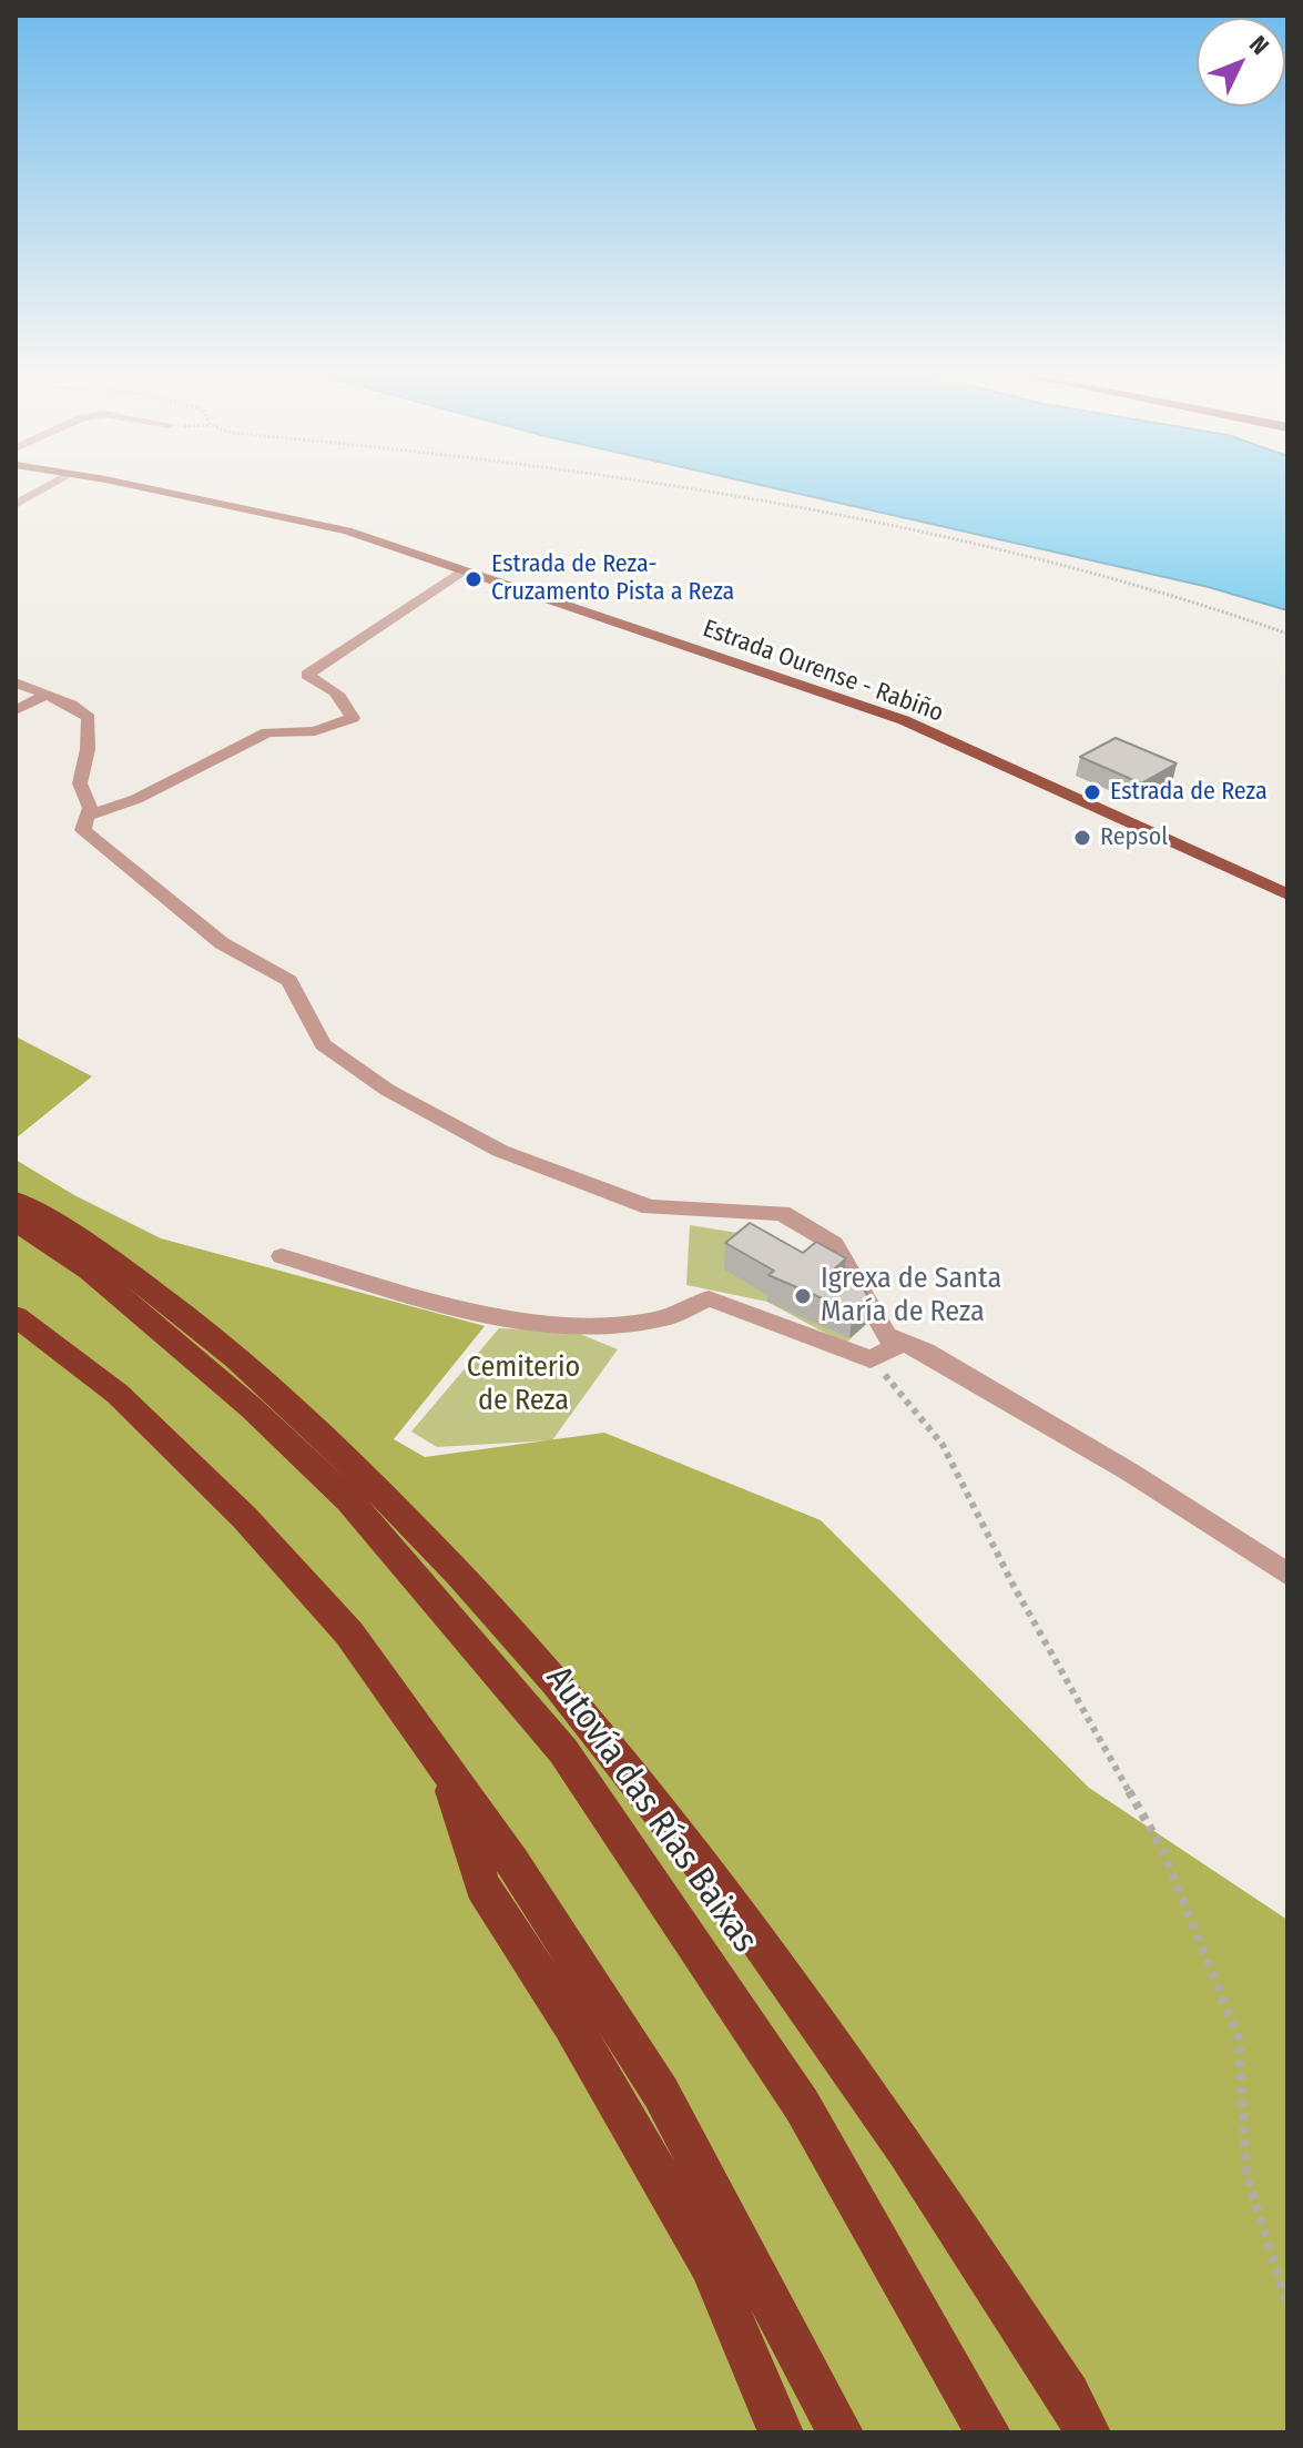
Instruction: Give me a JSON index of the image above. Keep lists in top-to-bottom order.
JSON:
{
  "streets": {
    "highway": ["Autovía das Rías Baixas"],
    "main road": ["Estrada Ourense - Rabiño"]
  },
  "parks": ["Cemiterio de Reza"],
  "places": [
    "Estrada de Reza- Cruzamento Pista a Reza",
    "Estrada de Reza",
    "Repsol",
    "Igrexa de Santa María de Reza"
  ],
  "north": "top right"
}
